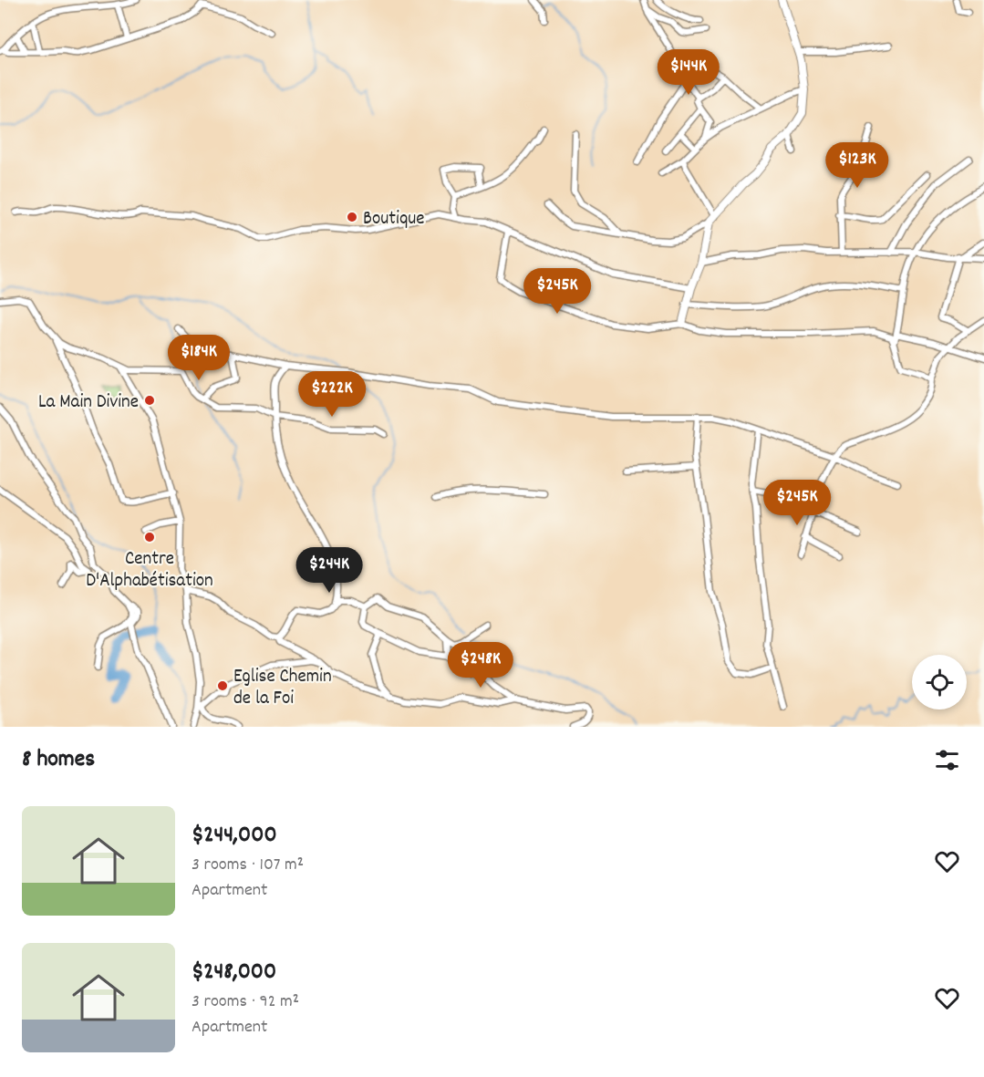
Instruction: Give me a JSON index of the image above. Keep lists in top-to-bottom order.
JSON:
{
  "places": [
    "Boutique",
    "La Main Divine",
    "Centre D'Alphabétisation",
    "Eglise Chemin de la Foi"
  ],
  "page": {
    "price": [
      "$144K",
      "$123K",
      "$245K",
      "$184K",
      "$222K",
      "$245K",
      "$244K",
      "$248K"
    ],
    "heading": "8 homes",
    "list": [
      {
        "name": "$244,000",
        "note": "3 rooms · 107 m² · Apartment"
      },
      {
        "name": "$248,000",
        "note": "3 rooms · 92 m² · Apartment"
      }
    ]
  }
}
